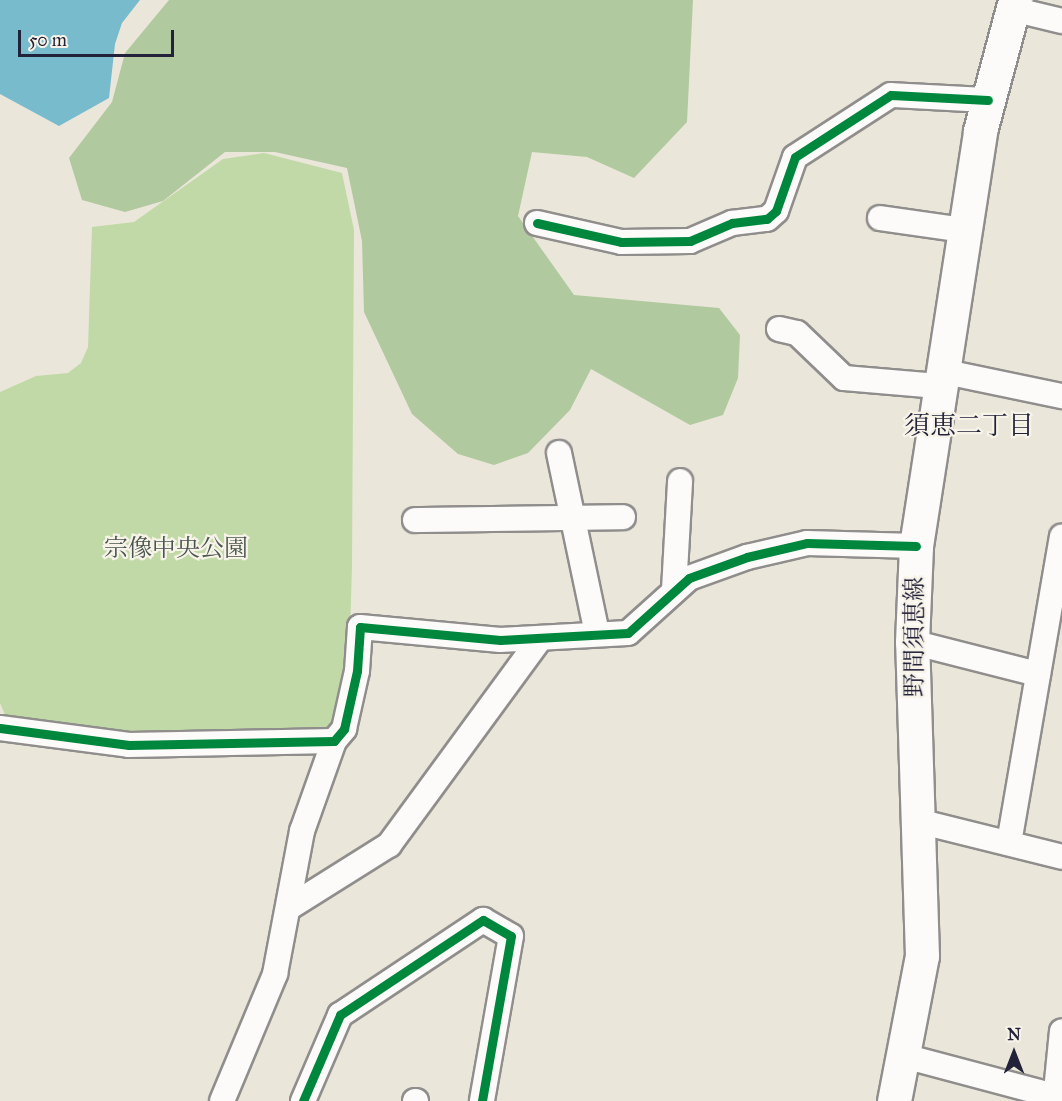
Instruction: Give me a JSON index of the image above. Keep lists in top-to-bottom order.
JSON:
{
  "streets": {
    "main road": ["野間須恵線"]
  },
  "districts": ["須恵二丁目"],
  "parks": ["宗像中央公園"],
  "scale_bar": "50 m",
  "north": "top"
}
